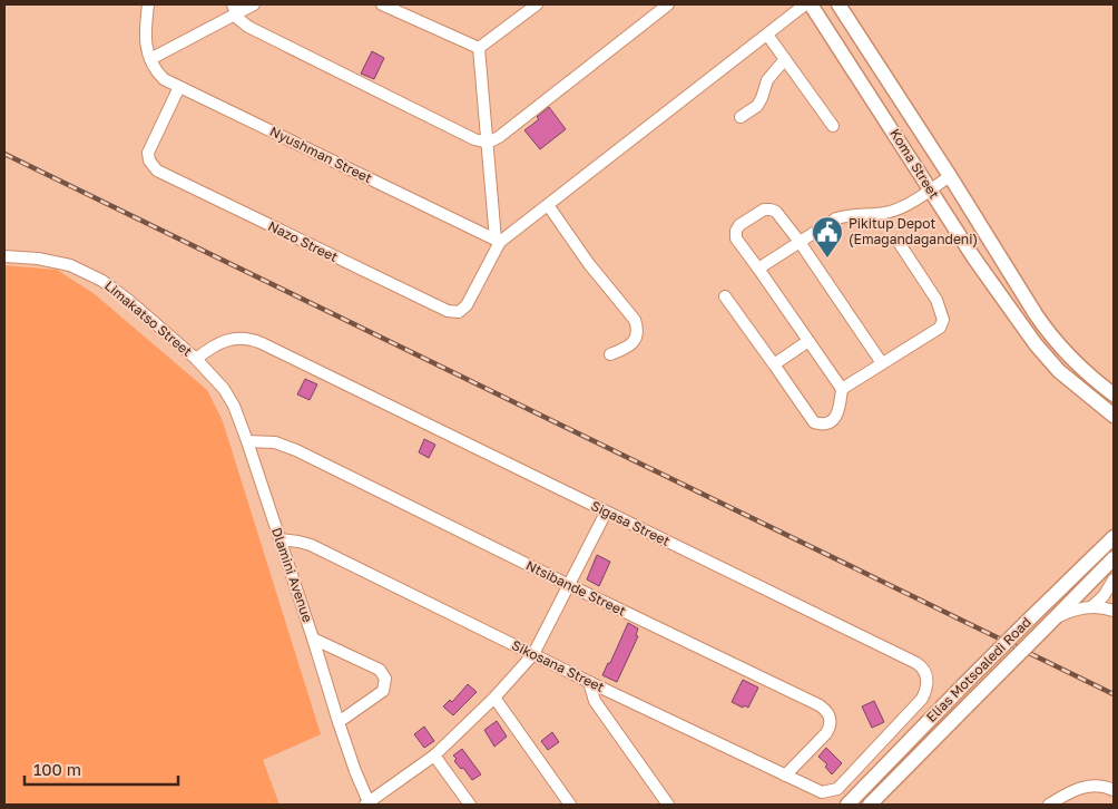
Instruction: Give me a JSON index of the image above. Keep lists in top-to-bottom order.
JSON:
{
  "streets": {
    "main road": ["Koma Street", "Elias Motsoaledi Road"],
    "street": [
      "Nyushman Street",
      "Nazo Street",
      "Limakatso Street",
      "Sigasa Street",
      "Dlamini Avenue",
      "Ntsibande Street",
      "Sikosana Street"
    ]
  },
  "crossings": [
    ["Nyushman Street", "Nazo Street"],
    ["Limakatso Street", "Sigasa Street"],
    ["Limakatso Street", "Dlamini Avenue"],
    ["Sigasa Street", "Dlamini Avenue"],
    ["Sigasa Street", "Sikosana Street"],
    ["Dlamini Avenue", "Ntsibande Street"],
    ["Dlamini Avenue", "Sikosana Street"],
    ["Ntsibande Street", "Sikosana Street"]
  ],
  "places": {
    "public building": ["Pikitup Depot (Emagandagandeni)"]
  },
  "scale_bar": "100 m"
}
